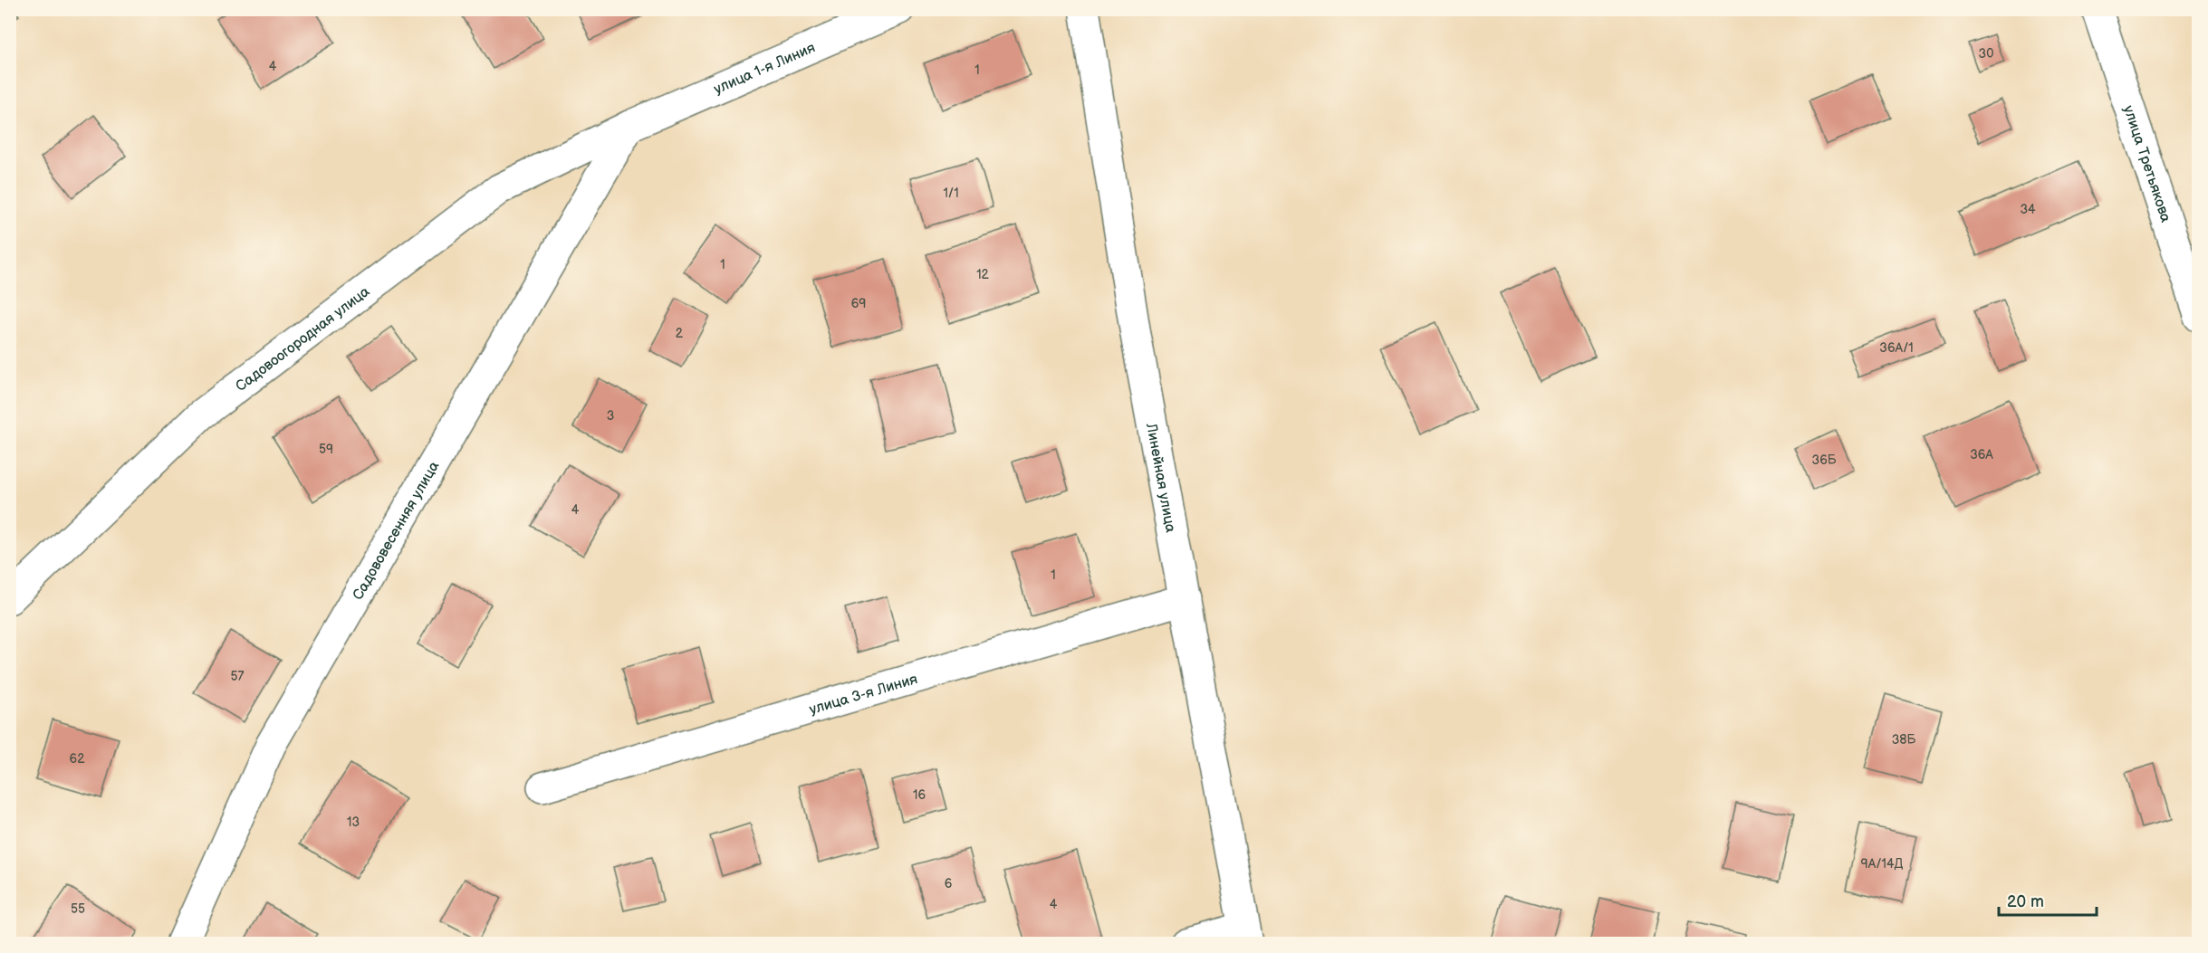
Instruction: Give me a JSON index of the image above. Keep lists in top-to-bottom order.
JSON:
{
  "streets": {
    "street": [
      "улица 1-я Линия",
      "улица Третьякова",
      "Садовоогородная улица",
      "Линейная улица",
      "Садововесенняя улица",
      "улица 3-я Линия"
    ]
  },
  "crossings": [
    ["улица 1-я Линия", "Садовоогородная улица"],
    ["улица 1-я Линия", "Садововесенняя улица"],
    ["Садовоогородная улица", "Садововесенняя улица"],
    ["Линейная улица", "улица 3-я Линия"]
  ],
  "house_numbers": [
    "30",
    "4",
    "1",
    "1/1",
    "34",
    "1",
    "12",
    "69",
    "2",
    "36А/1",
    "3",
    "59",
    "36А",
    "36Б",
    "4",
    "1",
    "57",
    "38Б",
    "62",
    "16",
    "13",
    "9А/14Д",
    "6",
    "4",
    "55"
  ],
  "scale_bar": "20 m"
}
